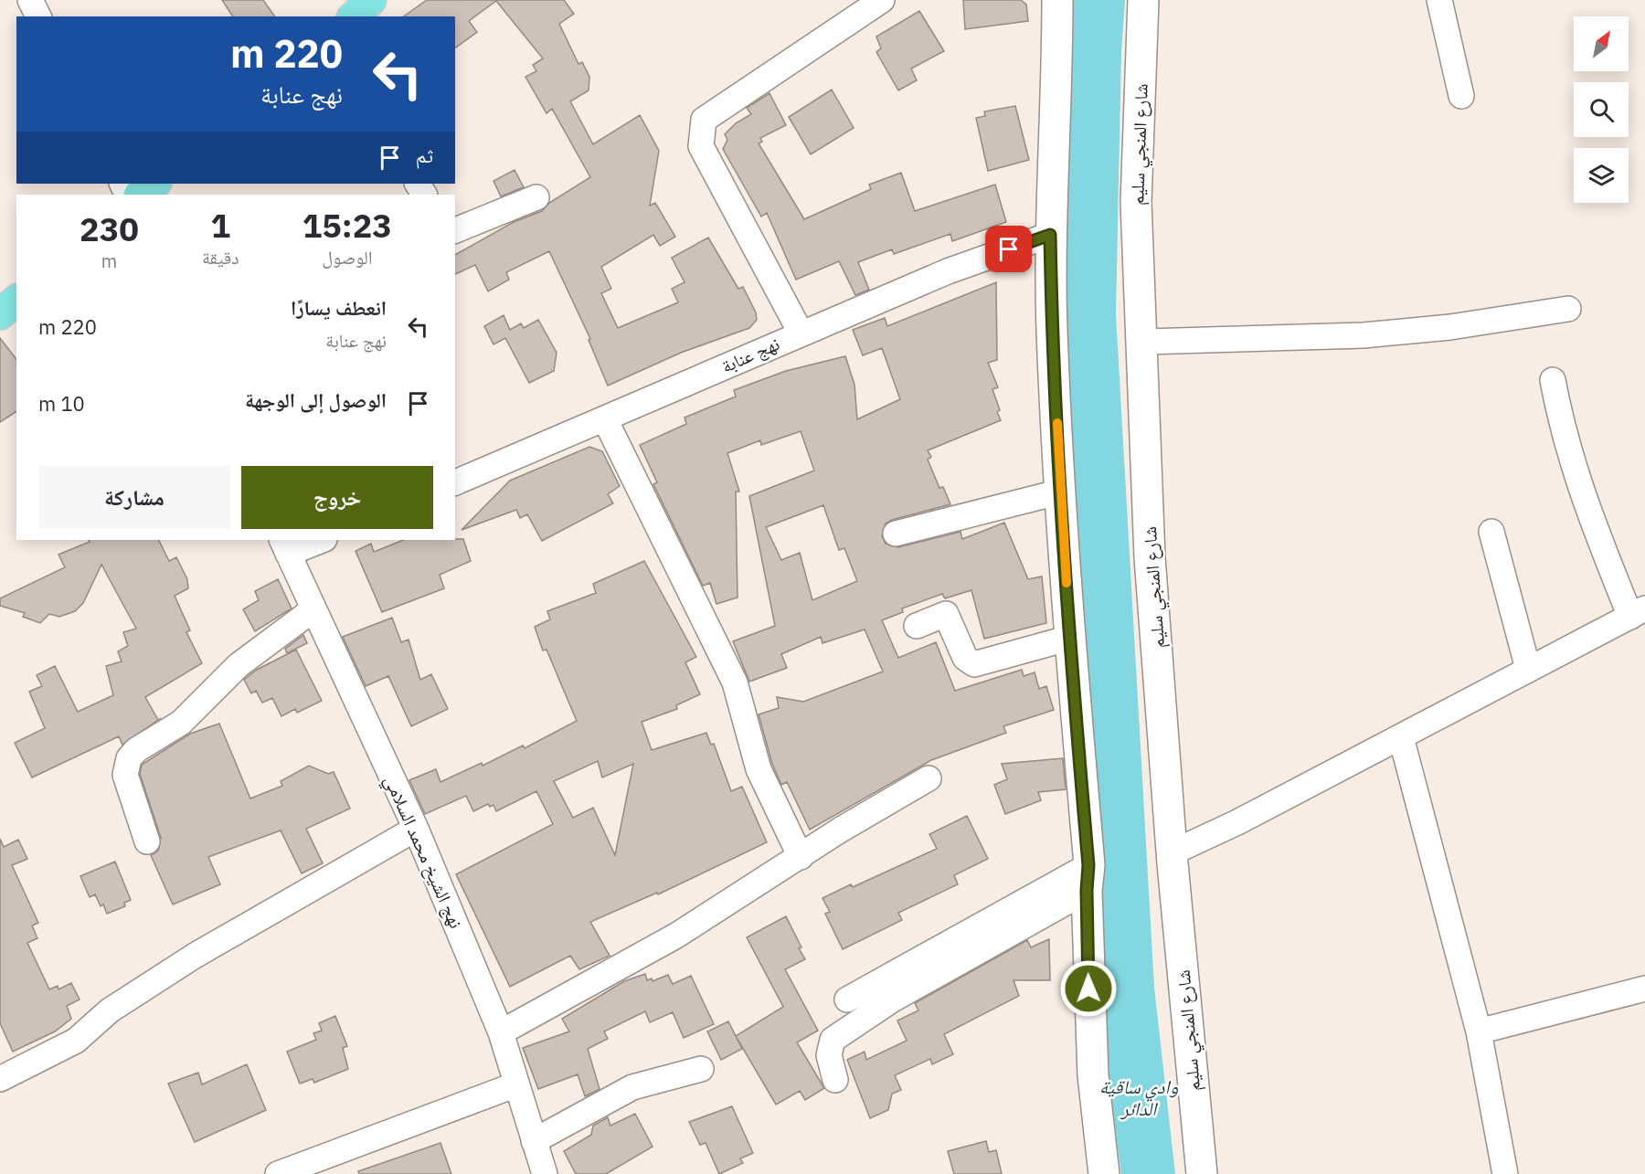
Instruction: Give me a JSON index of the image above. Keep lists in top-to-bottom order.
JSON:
{
  "streets": {
    "main road": ["شارع المنجي سليم"],
    "street": ["نهج عنابة", "نهج الشيخ محمد السلامي"]
  },
  "water": ["وادي ساقية الدائر"],
  "north": "top right",
  "page": {
    "turn": ["220 m", "نهج عنابة"],
    "then": "ثم",
    "eta": [
      "15:23",
      "الوصول",
      "1",
      "دقيقة",
      "230",
      "m"
    ],
    "list": [
      {
        "name": "انعطف يسارًا",
        "note": "نهج عنابة",
        "value": "220 m"
      },
      {
        "name": "الوصول إلى الوجهة",
        "value": "10 m"
      }
    ],
    "buttons": ["خروج", "مشاركة"]
  }
}
